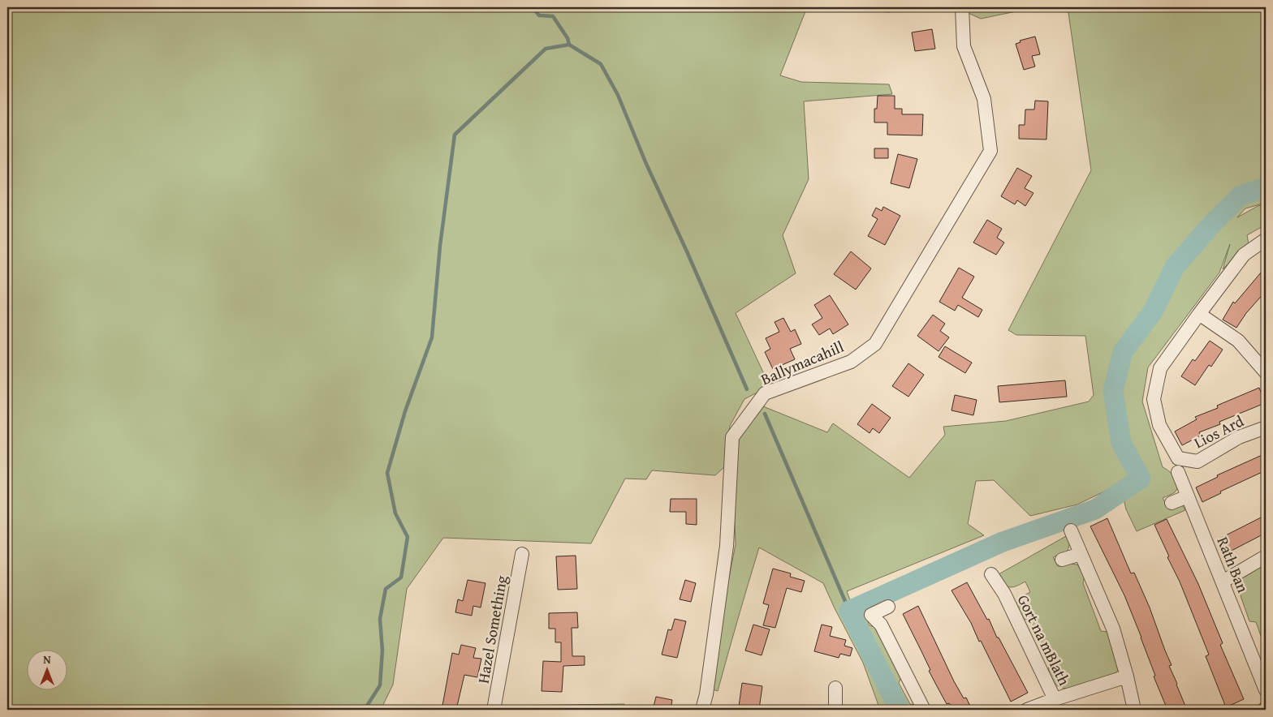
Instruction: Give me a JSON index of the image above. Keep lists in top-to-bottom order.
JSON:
{
  "streets": {
    "street": [
      "Ballymacahill",
      "Lios Ard",
      "Rath Ban",
      "Hazel Something",
      "Gort na mBlath"
    ]
  },
  "north": "top"
}
